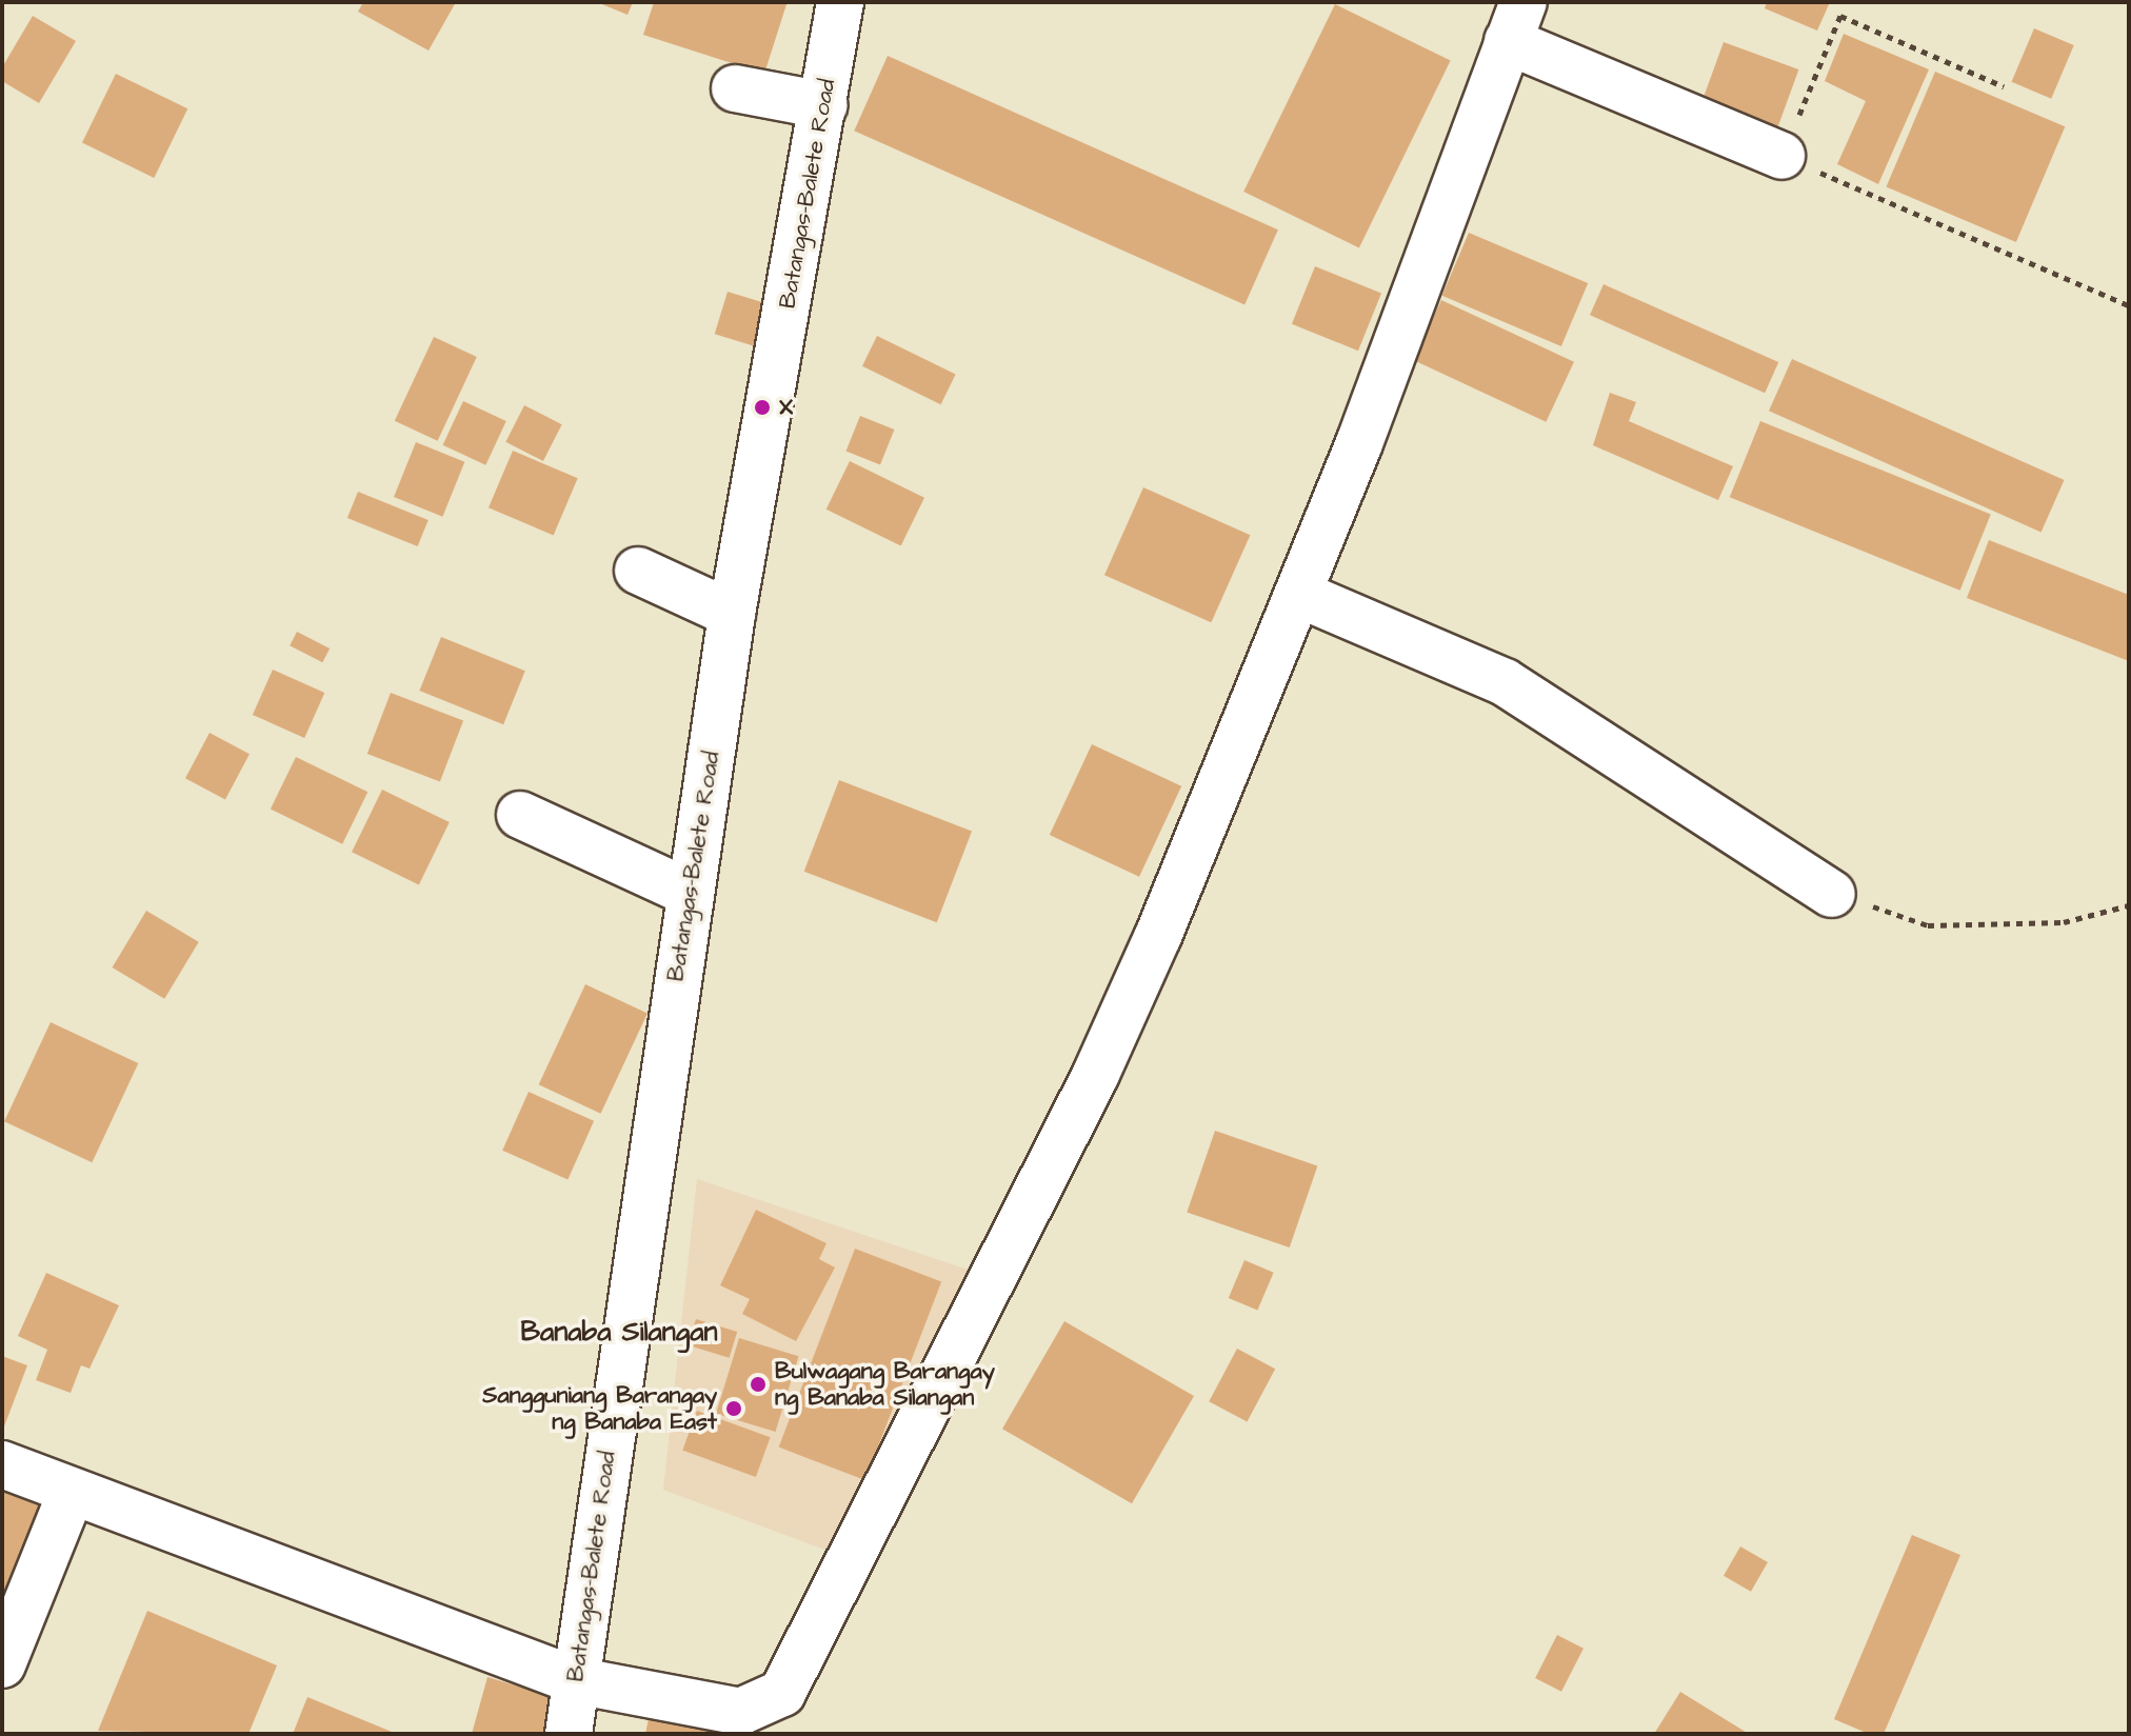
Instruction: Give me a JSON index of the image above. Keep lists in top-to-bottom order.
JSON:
{
  "streets": {
    "street": ["Batangas-Balete Road"]
  },
  "districts": ["Banaba Silangan"],
  "places": ["X", "Bulwagang Barangay ng Banaba Silangan", "Sangguniang Barangay ng Banaba East"]
}
